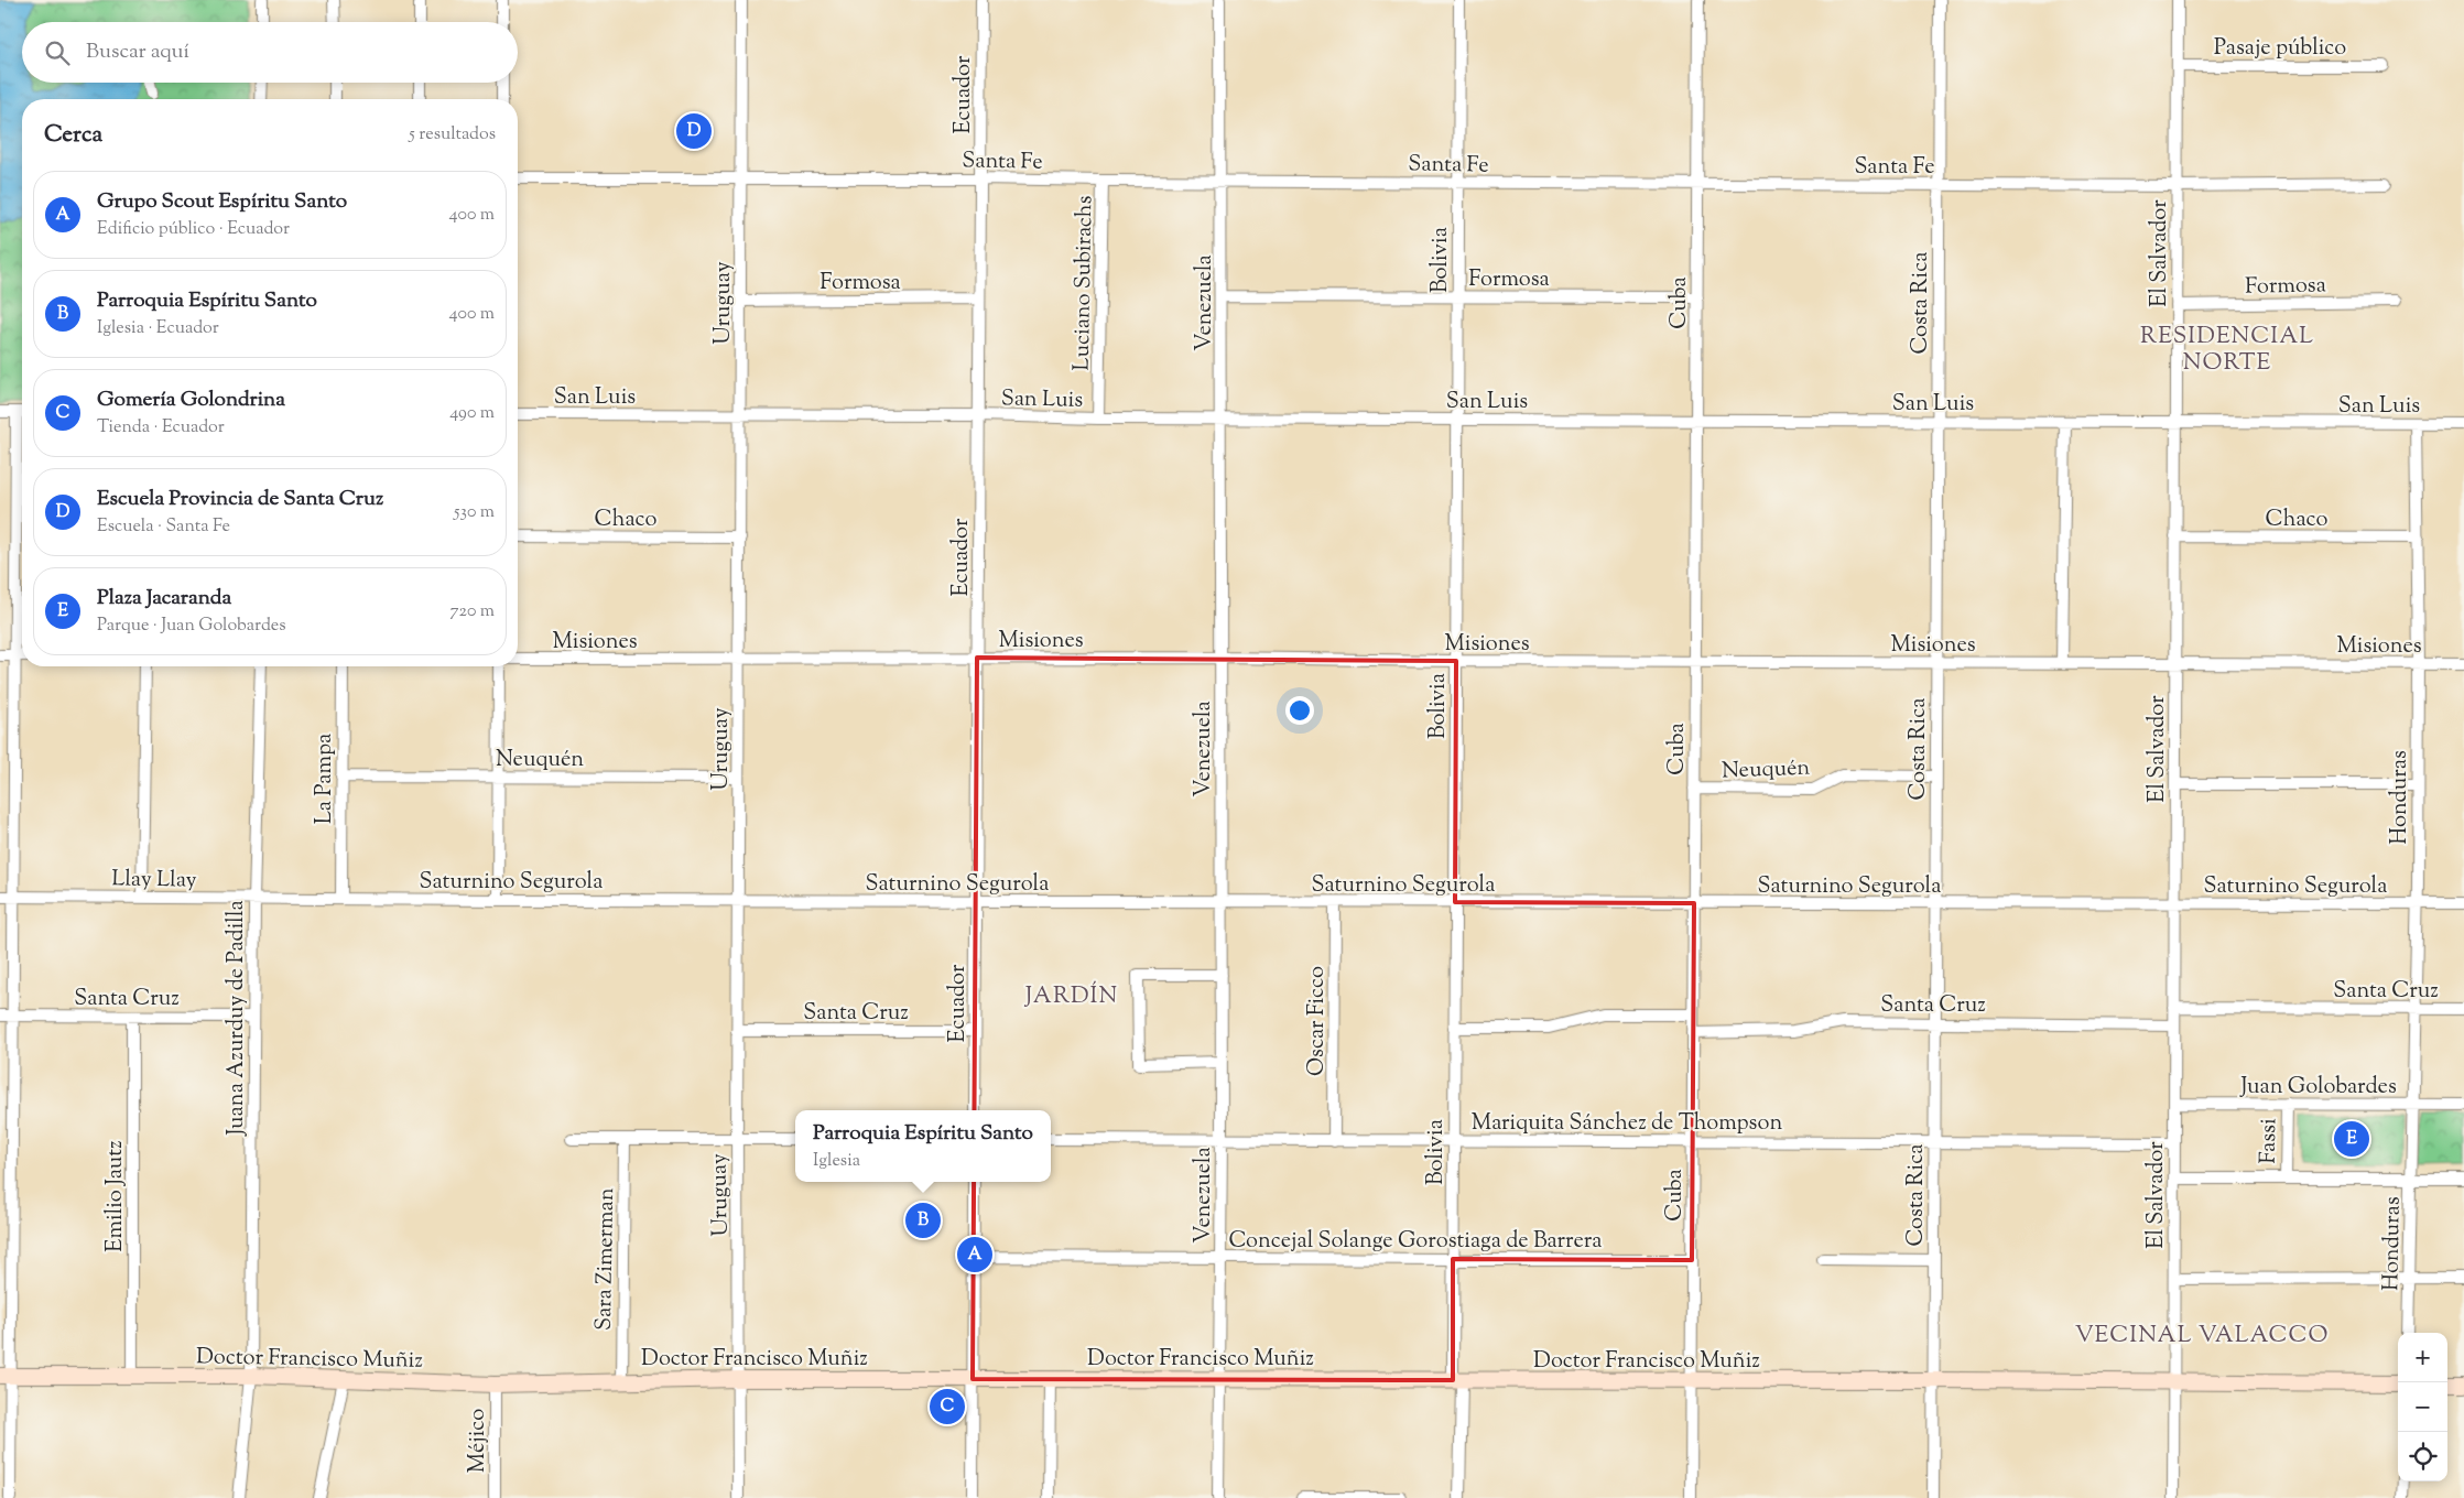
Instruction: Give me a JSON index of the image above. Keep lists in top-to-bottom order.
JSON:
{
  "streets": {
    "main road": ["Doctor Francisco Muñiz"],
    "street": [
      "Pasaje público",
      "Ecuador",
      "Santa Fe",
      "El Salvador",
      "Bolivia",
      "Formosa",
      "Luciano Subirachs",
      "Uruguay",
      "Venezuela",
      "Cuba",
      "Costa Rica",
      "San Luis",
      "Chaco",
      "Misiones",
      "Neuquén",
      "La Pampa",
      "Honduras",
      "Llay Llay",
      "Saturnino Segurola",
      "Santa Cruz",
      "Juana Azurduy de Padilla",
      "Oscar Ficco",
      "Juan Golobardes",
      "Mariquita Sánchez de Thompson",
      "Fassi",
      "Emilio Jautz",
      "Concejal Solange Gorostiaga de Barrera",
      "Sara Zimerman",
      "Méjico"
    ]
  },
  "crossings": [
    ["Pasaje público", "El Salvador"],
    ["Ecuador", "Santa Fe"],
    ["Ecuador", "Formosa"],
    ["Ecuador", "San Luis"],
    ["Ecuador", "Misiones"],
    ["Ecuador", "Saturnino Segurola"],
    ["Ecuador", "Santa Cruz"],
    ["Santa Fe", "El Salvador"],
    ["Santa Fe", "Bolivia"],
    ["Santa Fe", "Luciano Subirachs"],
    ["Santa Fe", "Uruguay"],
    ["Santa Fe", "Venezuela"],
    ["Santa Fe", "Cuba"],
    ["Santa Fe", "Costa Rica"],
    ["El Salvador", "Formosa"],
    ["El Salvador", "San Luis"],
    ["El Salvador", "Chaco"],
    ["El Salvador", "Misiones"],
    ["El Salvador", "Saturnino Segurola"],
    ["El Salvador", "Santa Cruz"],
    ["El Salvador", "Juan Golobardes"],
    ["El Salvador", "Mariquita Sánchez de Thompson"],
    ["El Salvador", "Doctor Francisco Muñiz"],
    ["Bolivia", "Formosa"],
    ["Bolivia", "San Luis"],
    ["Bolivia", "Misiones"],
    ["Bolivia", "Saturnino Segurola"],
    ["Bolivia", "Mariquita Sánchez de Thompson"],
    ["Bolivia", "Concejal Solange Gorostiaga de Barrera"],
    ["Bolivia", "Doctor Francisco Muñiz"],
    ["Formosa", "Uruguay"],
    ["Formosa", "Venezuela"],
    ["Formosa", "Cuba"],
    ["Luciano Subirachs", "San Luis"],
    ["Uruguay", "San Luis"],
    ["Uruguay", "Chaco"],
    ["Uruguay", "Misiones"],
    ["Uruguay", "Neuquén"],
    ["Uruguay", "Saturnino Segurola"],
    ["Uruguay", "Santa Cruz"],
    ["Uruguay", "Doctor Francisco Muñiz"],
    ["Venezuela", "San Luis"],
    ["Venezuela", "Misiones"],
    ["Venezuela", "Saturnino Segurola"],
    ["Venezuela", "Mariquita Sánchez de Thompson"],
    ["Venezuela", "Concejal Solange Gorostiaga de Barrera"],
    ["Venezuela", "Doctor Francisco Muñiz"],
    ["Cuba", "San Luis"],
    ["Cuba", "Misiones"],
    ["Cuba", "Neuquén"],
    ["Cuba", "Saturnino Segurola"],
    ["Cuba", "Santa Cruz"],
    ["Cuba", "Mariquita Sánchez de Thompson"],
    ["Cuba", "Concejal Solange Gorostiaga de Barrera"],
    ["Cuba", "Doctor Francisco Muñiz"],
    ["Costa Rica", "San Luis"],
    ["Costa Rica", "Misiones"],
    ["Costa Rica", "Neuquén"],
    ["Costa Rica", "Saturnino Segurola"],
    ["Costa Rica", "Santa Cruz"],
    ["Costa Rica", "Mariquita Sánchez de Thompson"],
    ["Costa Rica", "Doctor Francisco Muñiz"],
    ["San Luis", "Honduras"],
    ["Chaco", "Honduras"],
    ["Misiones", "Honduras"],
    ["Neuquén", "La Pampa"],
    ["La Pampa", "Llay Llay"],
    ["La Pampa", "Saturnino Segurola"],
    ["Honduras", "Saturnino Segurola"],
    ["Honduras", "Santa Cruz"],
    ["Honduras", "Juan Golobardes"],
    ["Llay Llay", "Saturnino Segurola"],
    ["Llay Llay", "Juana Azurduy de Padilla"],
    ["Saturnino Segurola", "Oscar Ficco"],
    ["Santa Cruz", "Juana Azurduy de Padilla"],
    ["Santa Cruz", "Emilio Jautz"],
    ["Juana Azurduy de Padilla", "Doctor Francisco Muñiz"],
    ["Oscar Ficco", "Mariquita Sánchez de Thompson"],
    ["Juan Golobardes", "Fassi"],
    ["Emilio Jautz", "Doctor Francisco Muñiz"],
    ["Sara Zimerman", "Doctor Francisco Muñiz"],
    ["Doctor Francisco Muñiz", "Méjico"]
  ],
  "districts": ["RESIDENCIAL NORTE", "JARDÍN", "VECINAL VALACCO"],
  "page": {
    "search": "Buscar aquí",
    "heading": ["Cerca", "5 resultados"],
    "pins": [
      "D",
      "E",
      "B",
      "A",
      "C"
    ],
    "list": [
      {
        "mark": "A",
        "name": "Grupo Scout Espíritu Santo",
        "note": "Edificio público · Ecuador",
        "value": "400 m"
      },
      {
        "mark": "B",
        "name": "Parroquia Espíritu Santo",
        "note": "Iglesia · Ecuador",
        "value": "400 m"
      },
      {
        "mark": "C",
        "name": "Gomería Golondrina",
        "note": "Tienda · Ecuador",
        "value": "490 m"
      },
      {
        "mark": "D",
        "name": "Escuela Provincia de Santa Cruz",
        "note": "Escuela · Santa Fe",
        "value": "530 m"
      },
      {
        "mark": "E",
        "name": "Plaza Jacaranda",
        "note": "Parque · Juan Golobardes",
        "value": "720 m"
      }
    ],
    "popup": ["Parroquia Espíritu Santo", "Iglesia"],
    "map_buttons": ["+", "−"]
  }
}
